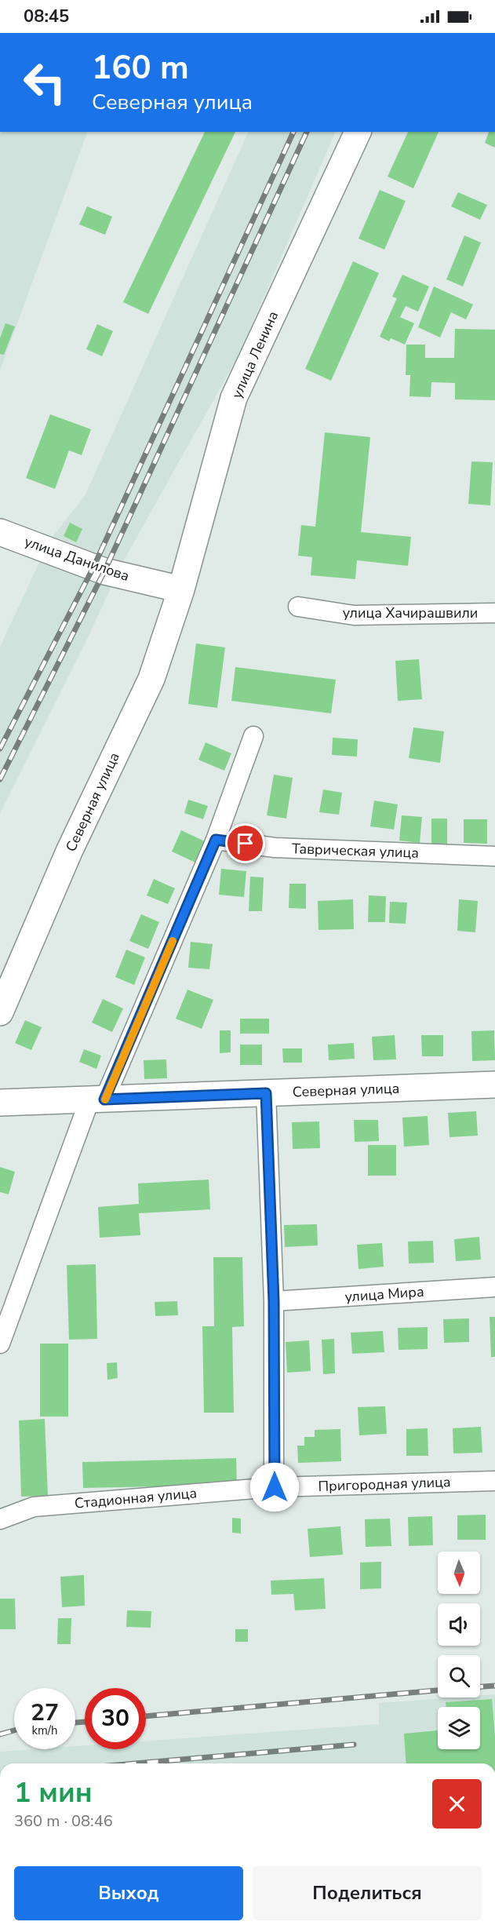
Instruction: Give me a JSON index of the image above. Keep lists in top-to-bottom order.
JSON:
{
  "streets": {
    "street": [
      "улица Ленина",
      "улица Данилова",
      "улица Хачирашвили",
      "Северная улица",
      "Таврическая улица",
      "улица Мира",
      "Пригородная улица",
      "Стадионная улица"
    ]
  },
  "crossings": [
    ["улица Ленина", "улица Данилова"],
    ["улица Ленина", "Северная улица"],
    ["улица Данилова", "Северная улица"],
    ["Пригородная улица", "Стадионная улица"]
  ],
  "north": "bottom",
  "page": {
    "status": "08:45",
    "turn": ["160 m", "Северная улица"],
    "speed": "27 km/h",
    "limit": "30",
    "heading": ["1 мин", "360 m · 08:46"],
    "buttons": ["Выход", "Поделиться"]
  }
}
